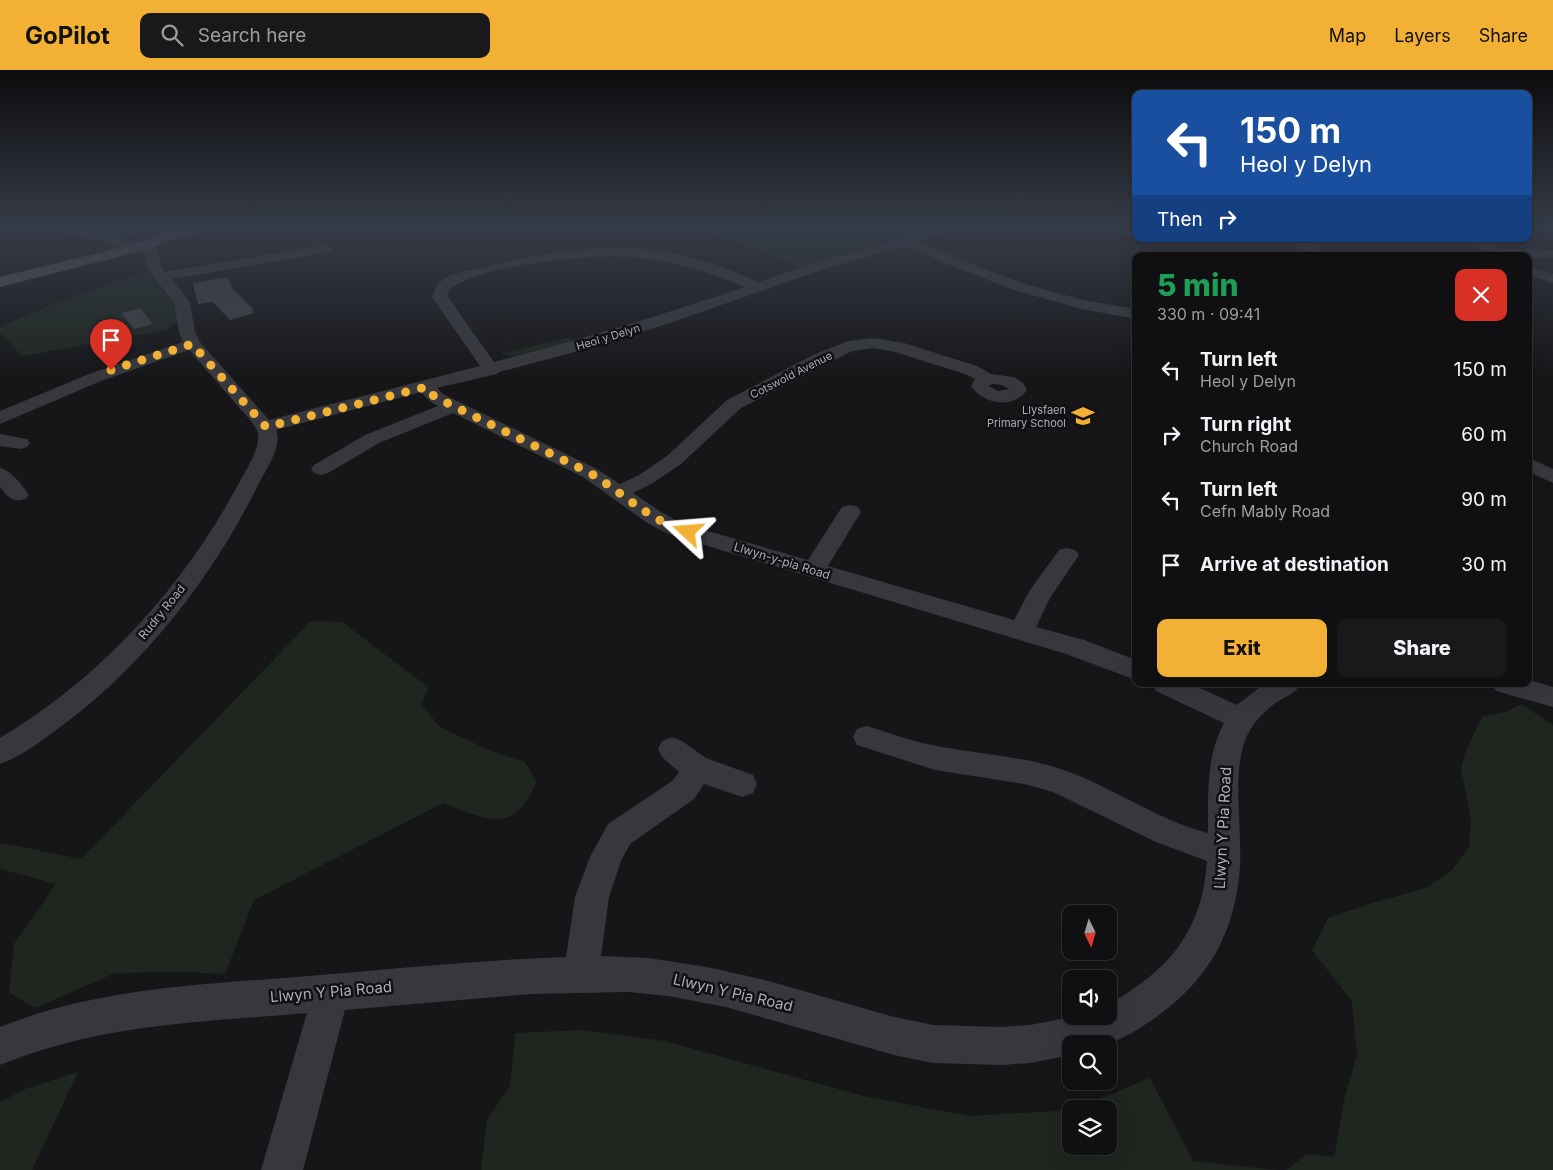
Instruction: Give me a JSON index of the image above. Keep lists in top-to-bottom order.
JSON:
{
  "streets": {
    "street": [
      "Heol y Delyn",
      "Cotswold Avenue",
      "Llwyn-y-pia Road",
      "Rudry Road",
      "Llwyn Y Pia Road"
    ]
  },
  "crossings": [
    ["Heol y Delyn", "Llwyn-y-pia Road"],
    ["Heol y Delyn", "Rudry Road"],
    ["Cotswold Avenue", "Llwyn-y-pia Road"]
  ],
  "places": {
    "school or university": ["Llysfaen Primary School"]
  },
  "north": "bottom",
  "page": {
    "header": "GoPilot",
    "search": "Search here",
    "nav": ["Map", "Layers", "Share"],
    "turn": ["150 m", "Heol y Delyn"],
    "then": "Then",
    "heading": ["5 min", "330 m · 09:41"],
    "list": [
      {
        "name": "Turn left",
        "note": "Heol y Delyn",
        "value": "150 m"
      },
      {
        "name": "Turn right",
        "note": "Church Road",
        "value": "60 m"
      },
      {
        "name": "Turn left",
        "note": "Cefn Mably Road",
        "value": "90 m"
      },
      {
        "name": "Arrive at destination",
        "value": "30 m"
      }
    ],
    "buttons": ["Exit", "Share"]
  }
}
